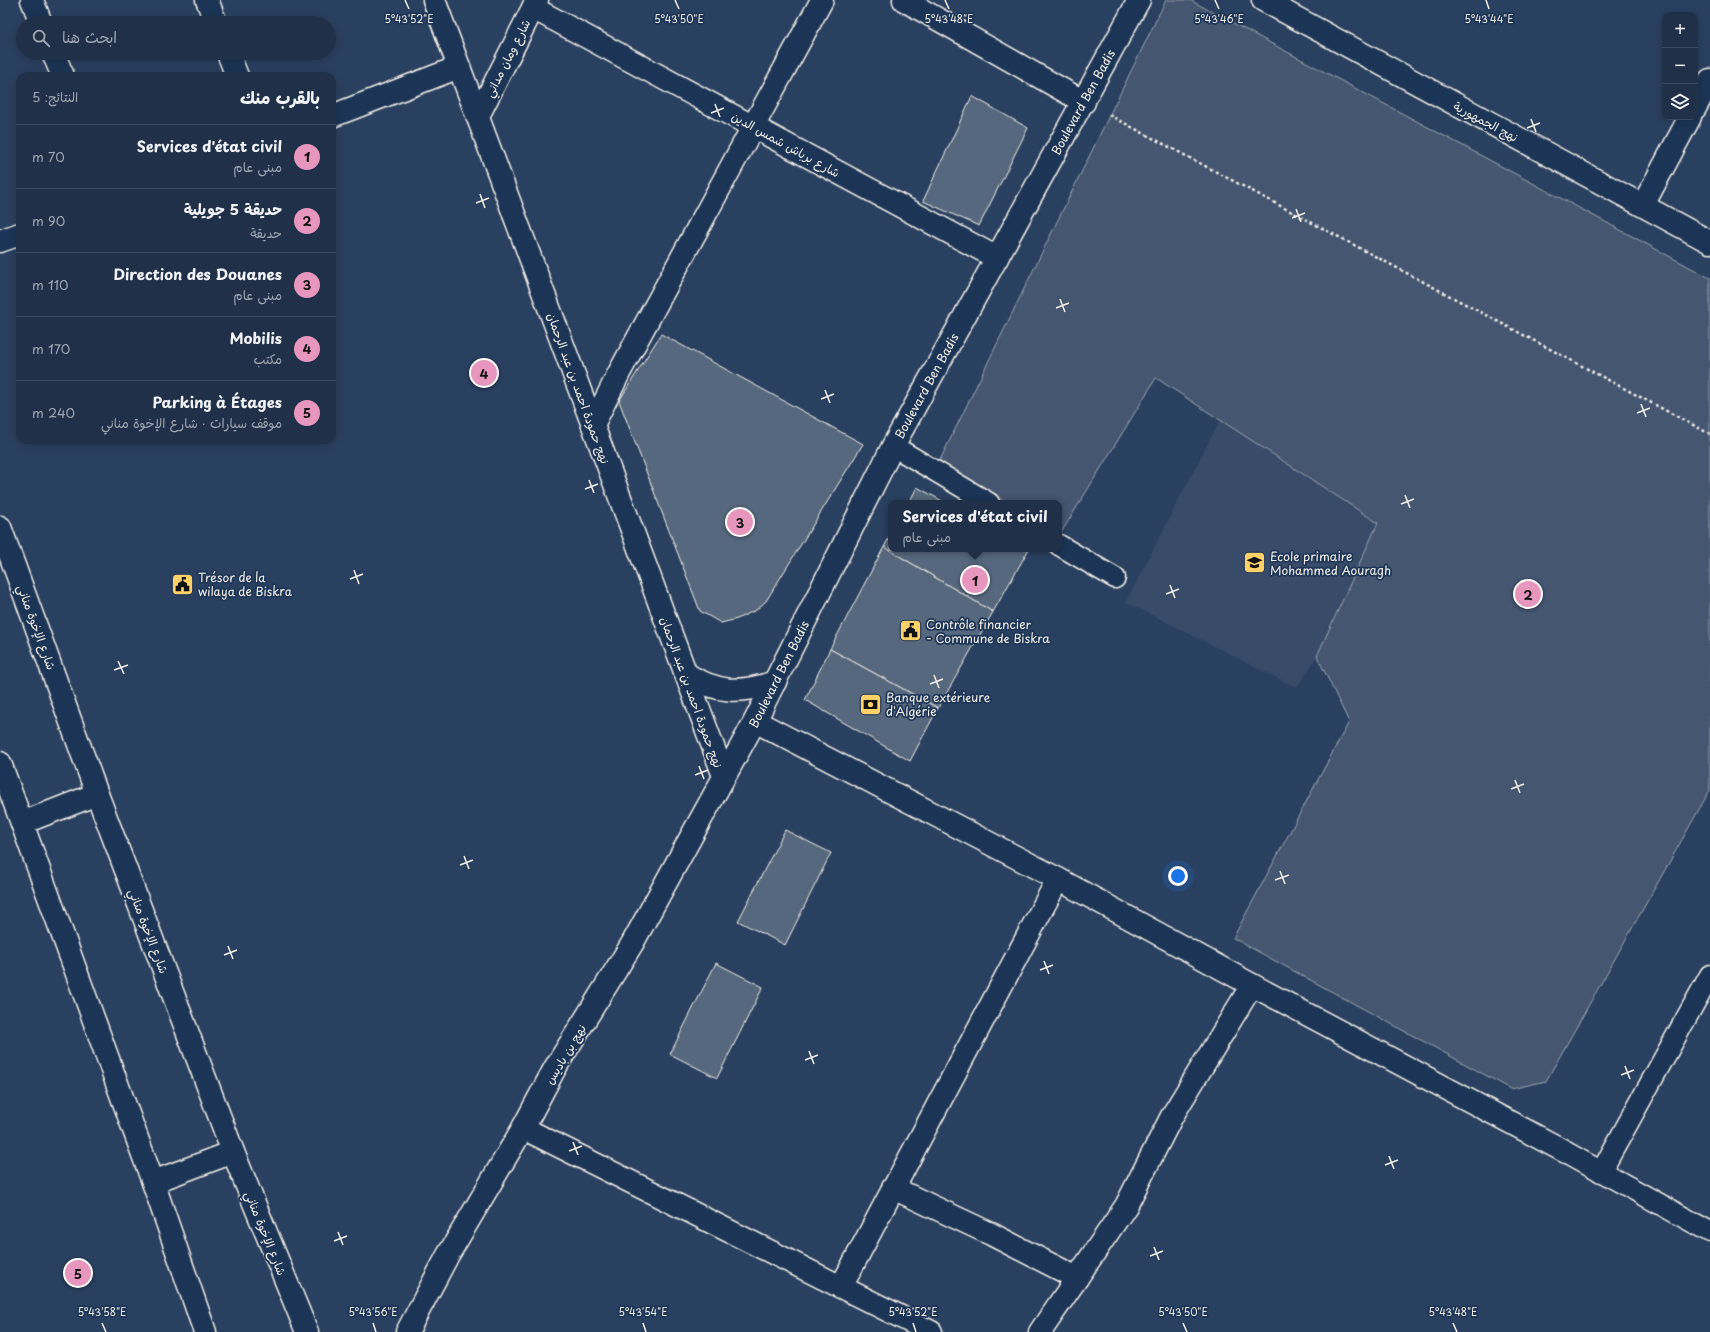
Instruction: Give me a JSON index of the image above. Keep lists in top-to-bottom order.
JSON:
{
  "streets": {
    "street": [
      "شارع ومان مداني",
      "Boulevard Ben Badis",
      "نهج الجمهورية",
      "شارع برباش شمس الدين",
      "نهج حمودة احمد بن عبد الرحمان",
      "شارع الإخوة مناني",
      "نهج بن باديس"
    ]
  },
  "crossings": [
    ["شارع ومان مداني", "شارع برباش شمس الدين"],
    ["شارع ومان مداني", "نهج حمودة احمد بن عبد الرحمان"],
    ["Boulevard Ben Badis", "شارع برباش شمس الدين"],
    ["Boulevard Ben Badis", "نهج حمودة احمد بن عبد الرحمان"],
    ["Boulevard Ben Badis", "نهج بن باديس"],
    ["نهج حمودة احمد بن عبد الرحمان", "نهج بن باديس"]
  ],
  "places": {
    "school or university": ["Ecole primaire Mohammed Aouragh"],
    "public building": ["Trésor de la wilaya de Biskra", "Contrôle financier - Commune de Biskra"],
    "bank": ["Banque extérieure d'Algérie"]
  },
  "page": {
    "map_buttons": ["+", "−"],
    "search": "ابحث هنا",
    "heading": ["بالقرب منك", "النتائج: 5"],
    "list": [
      {
        "mark": "1",
        "name": "Services d'état civil",
        "note": "مبنى عام",
        "value": "70 m"
      },
      {
        "mark": "2",
        "name": "حديقة 5 جويلية",
        "note": "حديقة",
        "value": "90 m"
      },
      {
        "mark": "3",
        "name": "Direction des Douanes",
        "note": "مبنى عام",
        "value": "110 m"
      },
      {
        "mark": "4",
        "name": "Mobilis",
        "note": "مكتب",
        "value": "170 m"
      },
      {
        "mark": "5",
        "name": "Parking à Étages",
        "note": "موقف سيارات · شارع الإخوة مناني",
        "value": "240 m"
      }
    ],
    "pins": [
      "4",
      "3",
      "1",
      "2",
      "5"
    ],
    "popup": ["Services d'état civil", "مبنى عام"]
  },
  "coordinates": [
    "5°43'52\"E",
    "5°43'44\"E",
    "5°43'50\"E",
    "5°43'48\"E",
    "5°43'46\"E",
    "5°43'58\"E",
    "5°43'56\"E",
    "5°43'54\"E"
  ]
}
